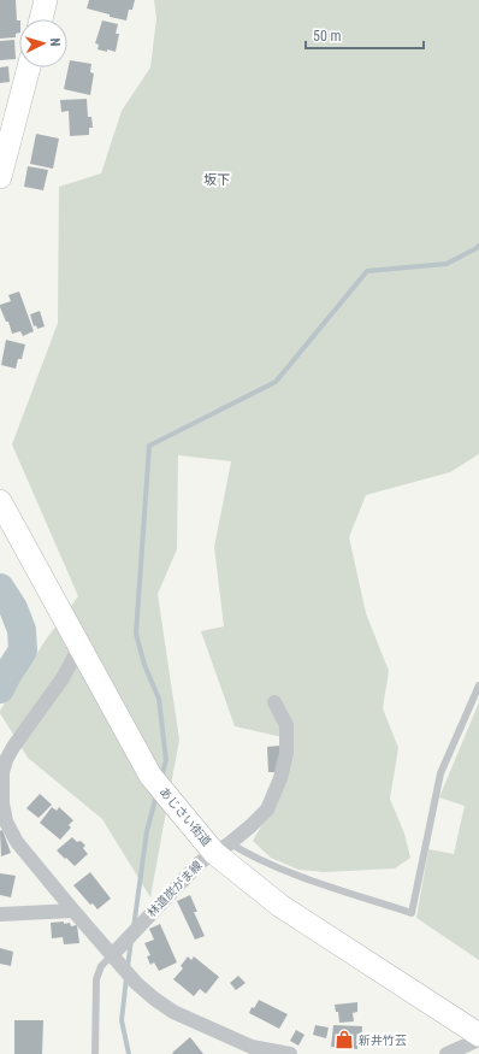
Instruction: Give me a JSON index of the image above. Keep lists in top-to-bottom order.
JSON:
{
  "streets": {
    "highway": ["あじさい街道"],
    "street": ["林道炭がま線"]
  },
  "crossings": [
    ["あじさい街道", "林道炭がま線"]
  ],
  "districts": ["坂下"],
  "places": {
    "shop": ["新井竹芸"]
  },
  "scale_bar": "50 m",
  "north": "right"
}
